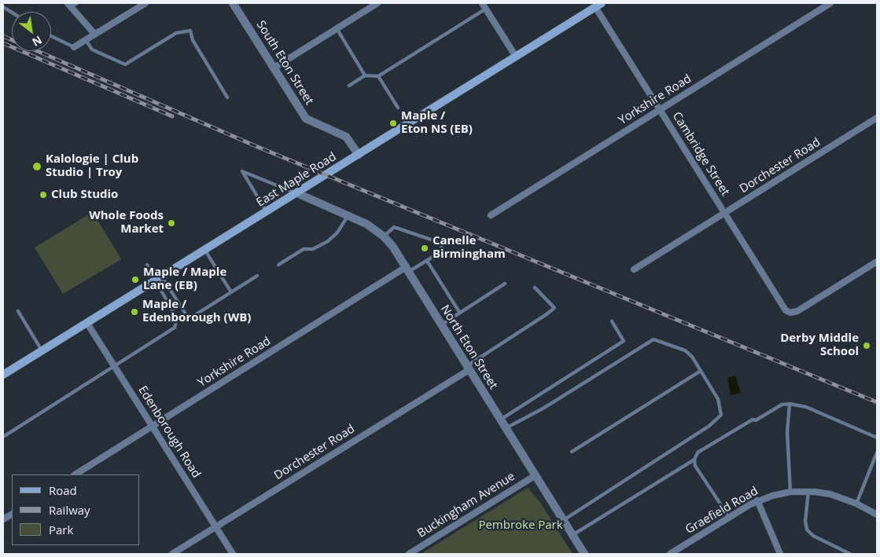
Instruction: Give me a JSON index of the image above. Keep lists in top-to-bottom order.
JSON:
{
  "streets": {
    "main road": ["East Maple Road"],
    "street": [
      "South Eton Street",
      "Yorkshire Road",
      "Cambridge Street",
      "Dorchester Road",
      "North Eton Street",
      "Edenborough Road",
      "Buckingham Avenue",
      "Graefield Road"
    ]
  },
  "crossings": [
    ["South Eton Street", "East Maple Road"],
    ["Yorkshire Road", "Cambridge Street"],
    ["Yorkshire Road", "North Eton Street"],
    ["Yorkshire Road", "Edenborough Road"],
    ["Cambridge Street", "Dorchester Road"],
    ["Cambridge Street", "East Maple Road"],
    ["Dorchester Road", "North Eton Street"],
    ["Dorchester Road", "Edenborough Road"],
    ["East Maple Road", "North Eton Street"],
    ["East Maple Road", "Edenborough Road"],
    ["North Eton Street", "Buckingham Avenue"]
  ],
  "parks": ["Pembroke Park"],
  "places": [
    "Maple / Eton NS (EB)",
    "Kalologie | Club Studio | Troy",
    "Club Studio",
    "Whole Foods Market",
    "Canelle Birmingham",
    "Maple / Maple Lane (EB)",
    "Maple / Edenborough (WB)",
    "Derby Middle School"
  ],
  "legend": ["Road", "Railway", "Park"],
  "north": "bottom right"
}
